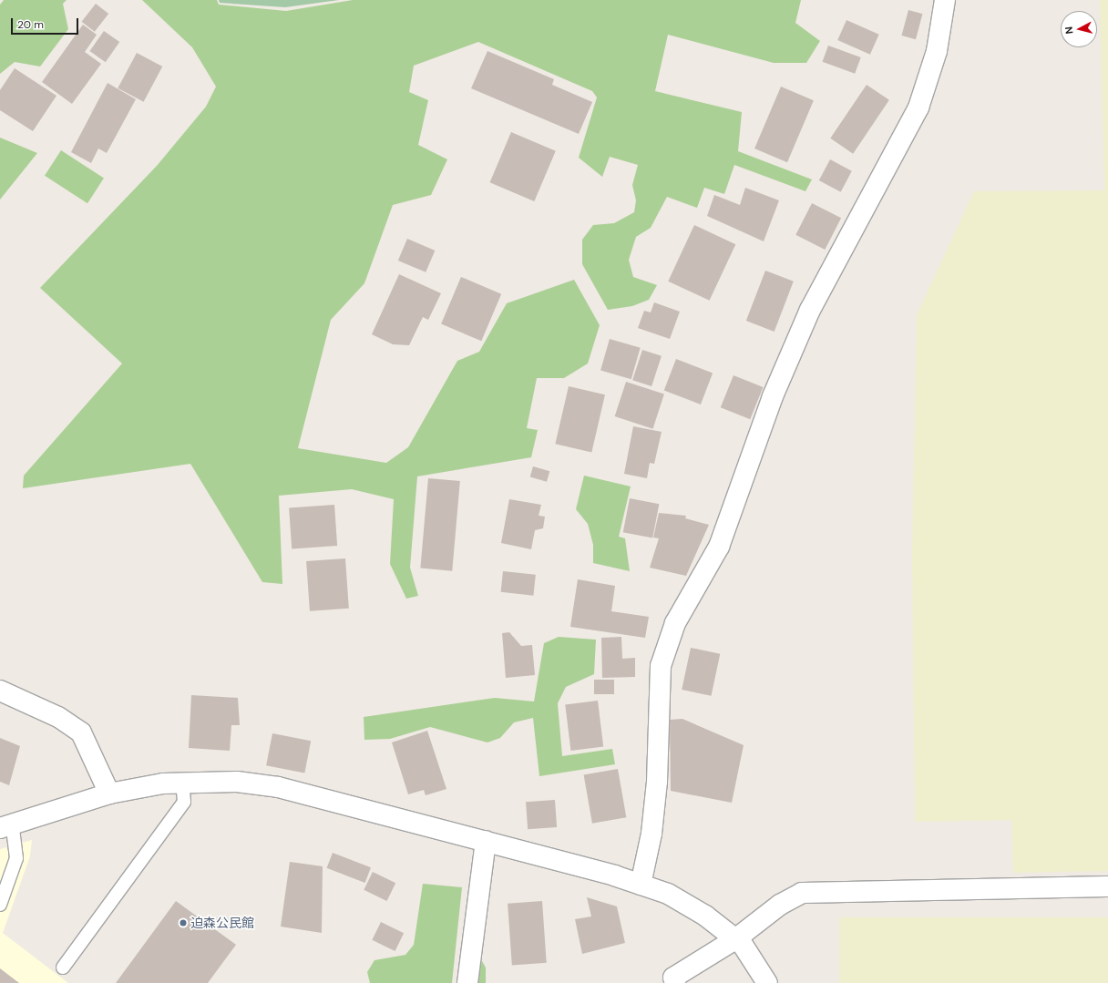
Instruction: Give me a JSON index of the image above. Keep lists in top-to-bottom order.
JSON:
{
  "places": ["迫森公民館"],
  "scale_bar": "20 m",
  "north": "left"
}
